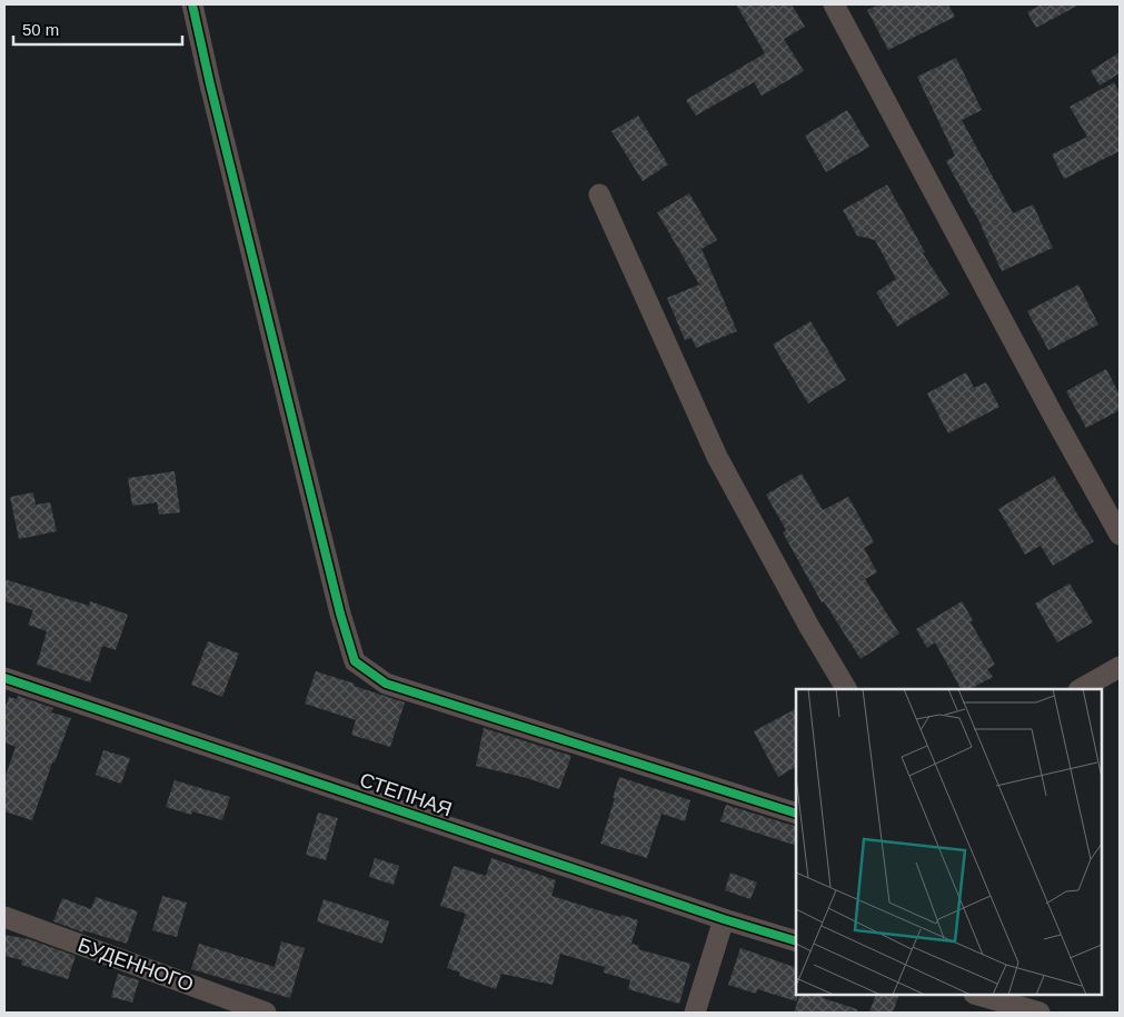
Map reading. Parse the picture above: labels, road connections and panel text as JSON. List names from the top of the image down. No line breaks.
{"streets":{"street":["СТЕПНАЯ","БУДЕННОГО"]},"scale_bar":"50 m"}
